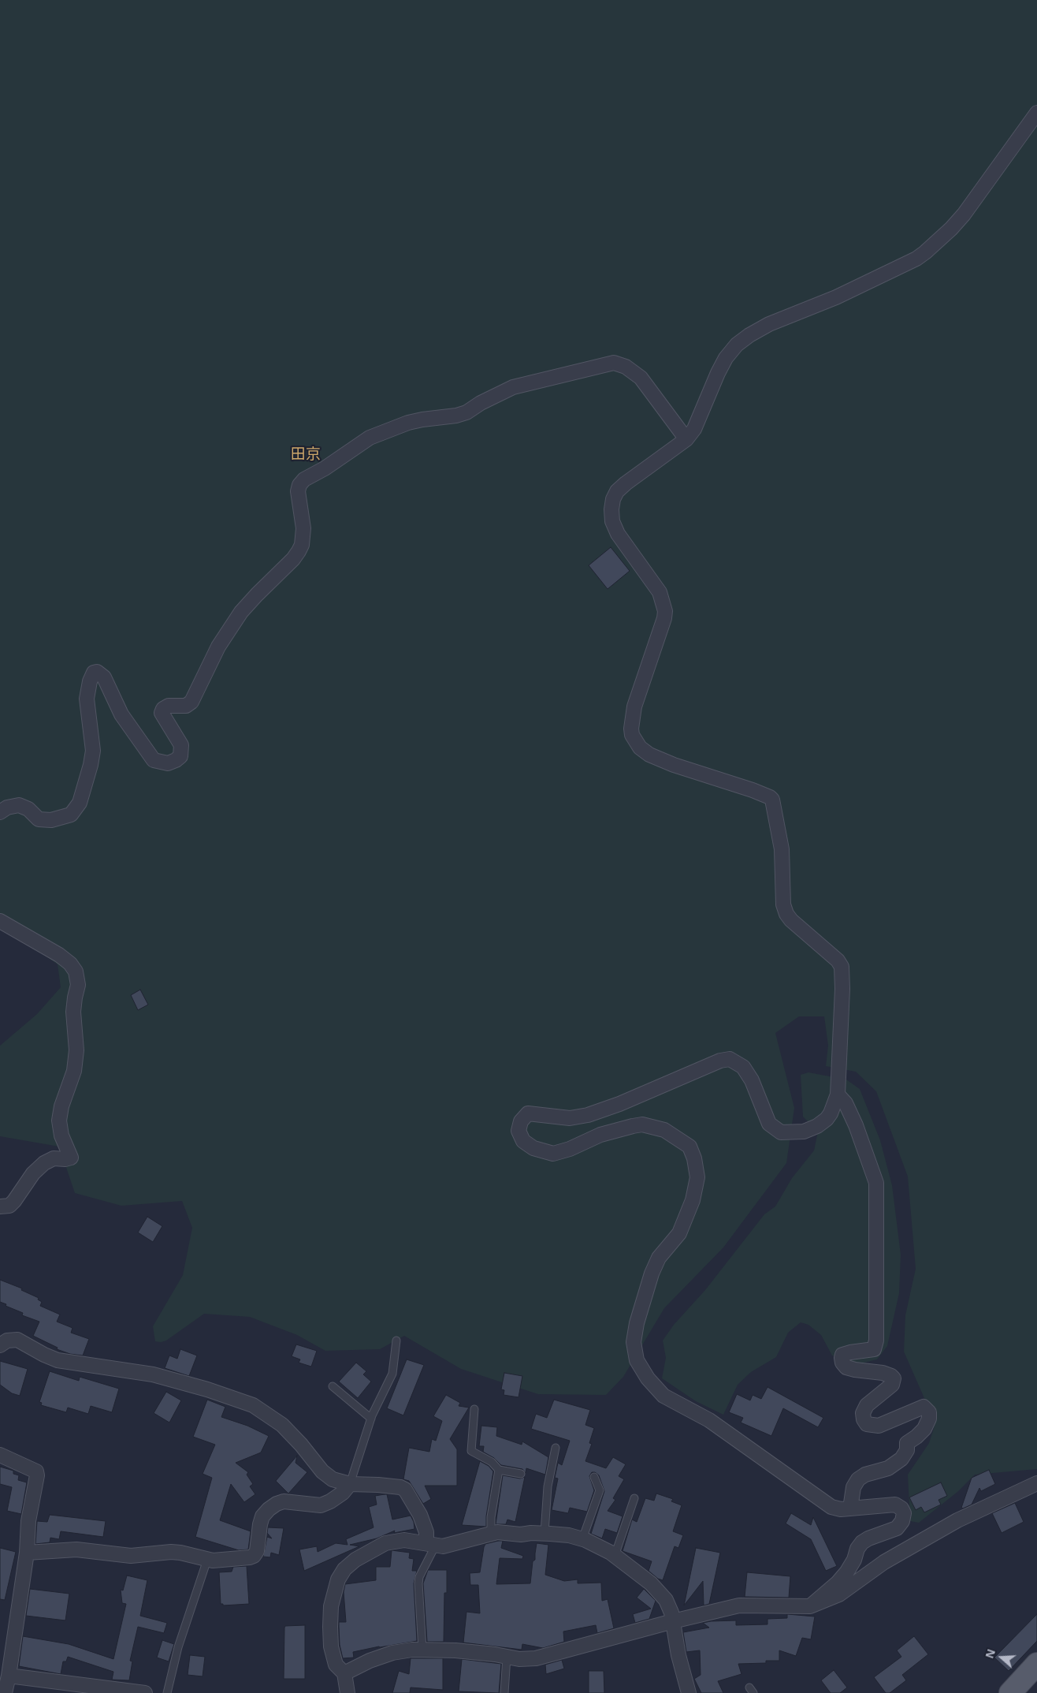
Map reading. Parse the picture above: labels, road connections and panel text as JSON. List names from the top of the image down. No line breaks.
{"districts":["田京"],"north":"left"}
